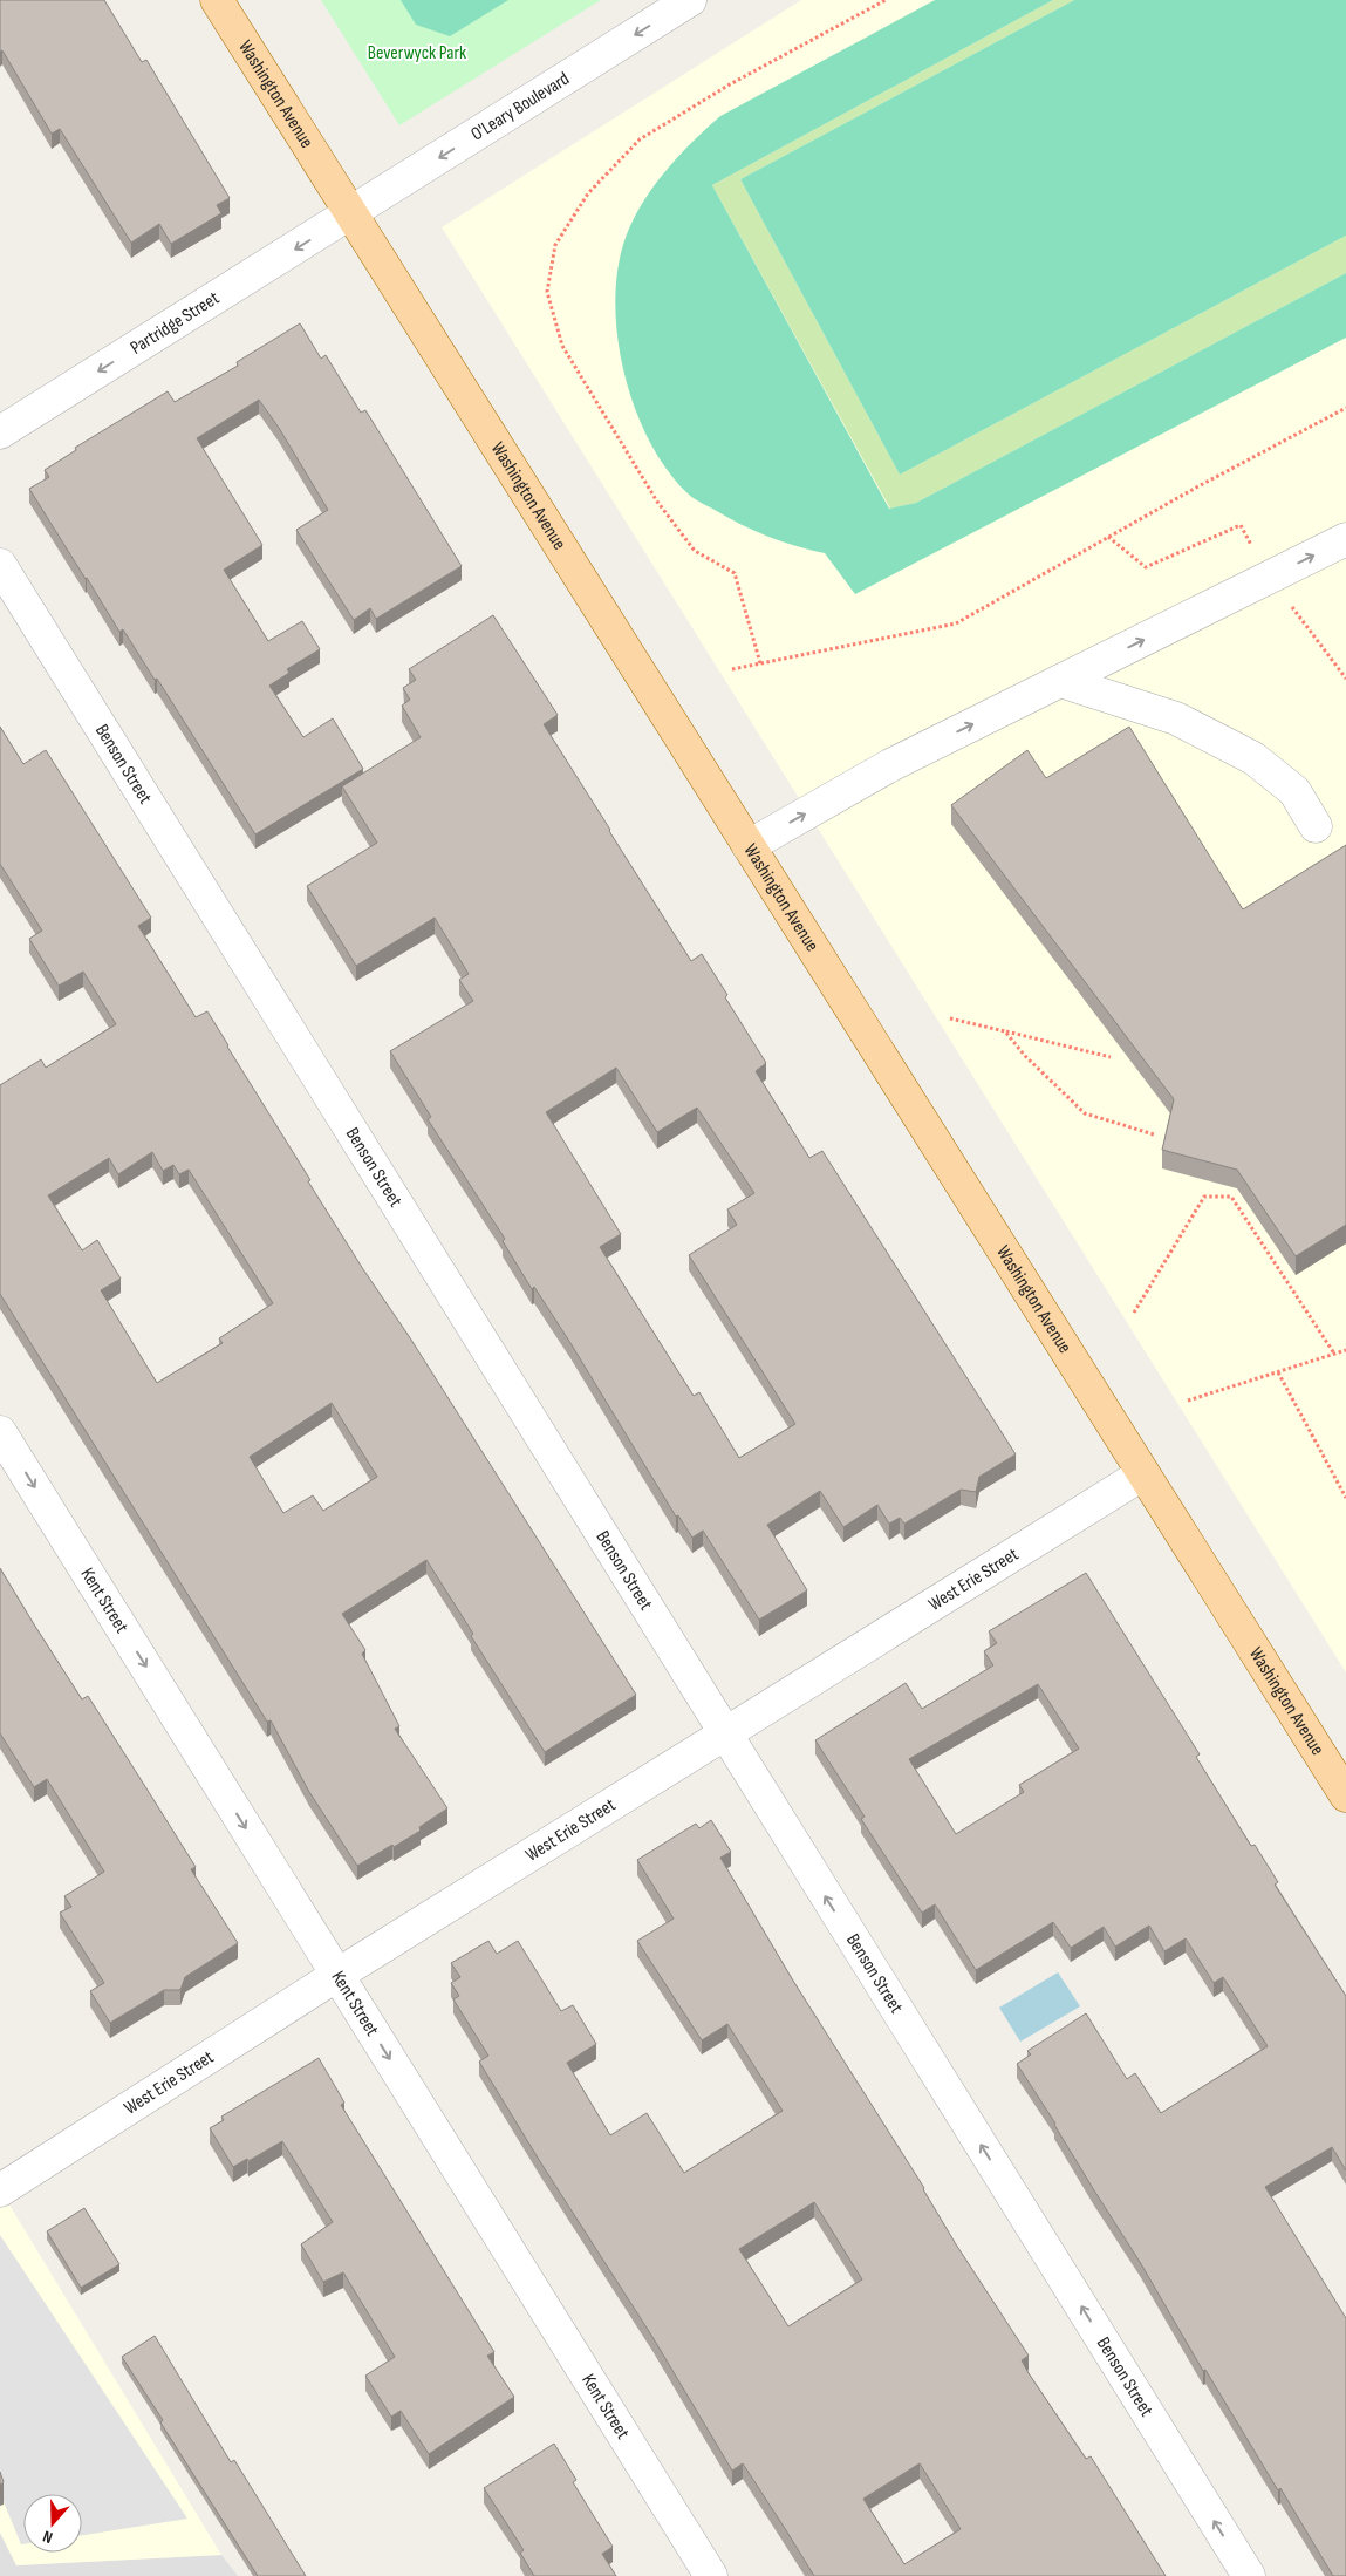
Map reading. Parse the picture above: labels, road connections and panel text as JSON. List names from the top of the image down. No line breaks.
{"streets":{"main road":["Washington Avenue"],"street":["O'Leary Boulevard","Partridge Street","Benson Street","West Erie Street","Kent Street"]},"crossings":[["Washington Avenue","O'Leary Boulevard"],["Washington Avenue","Partridge Street"],["Washington Avenue","West Erie Street"],["O'Leary Boulevard","Partridge Street"],["Benson Street","West Erie Street"],["West Erie Street","Kent Street"]],"one_way":["O'Leary Boulevard","Partridge Street","Benson Street","Kent Street"],"parks":["Beverwyck Park"],"north":"bottom"}
